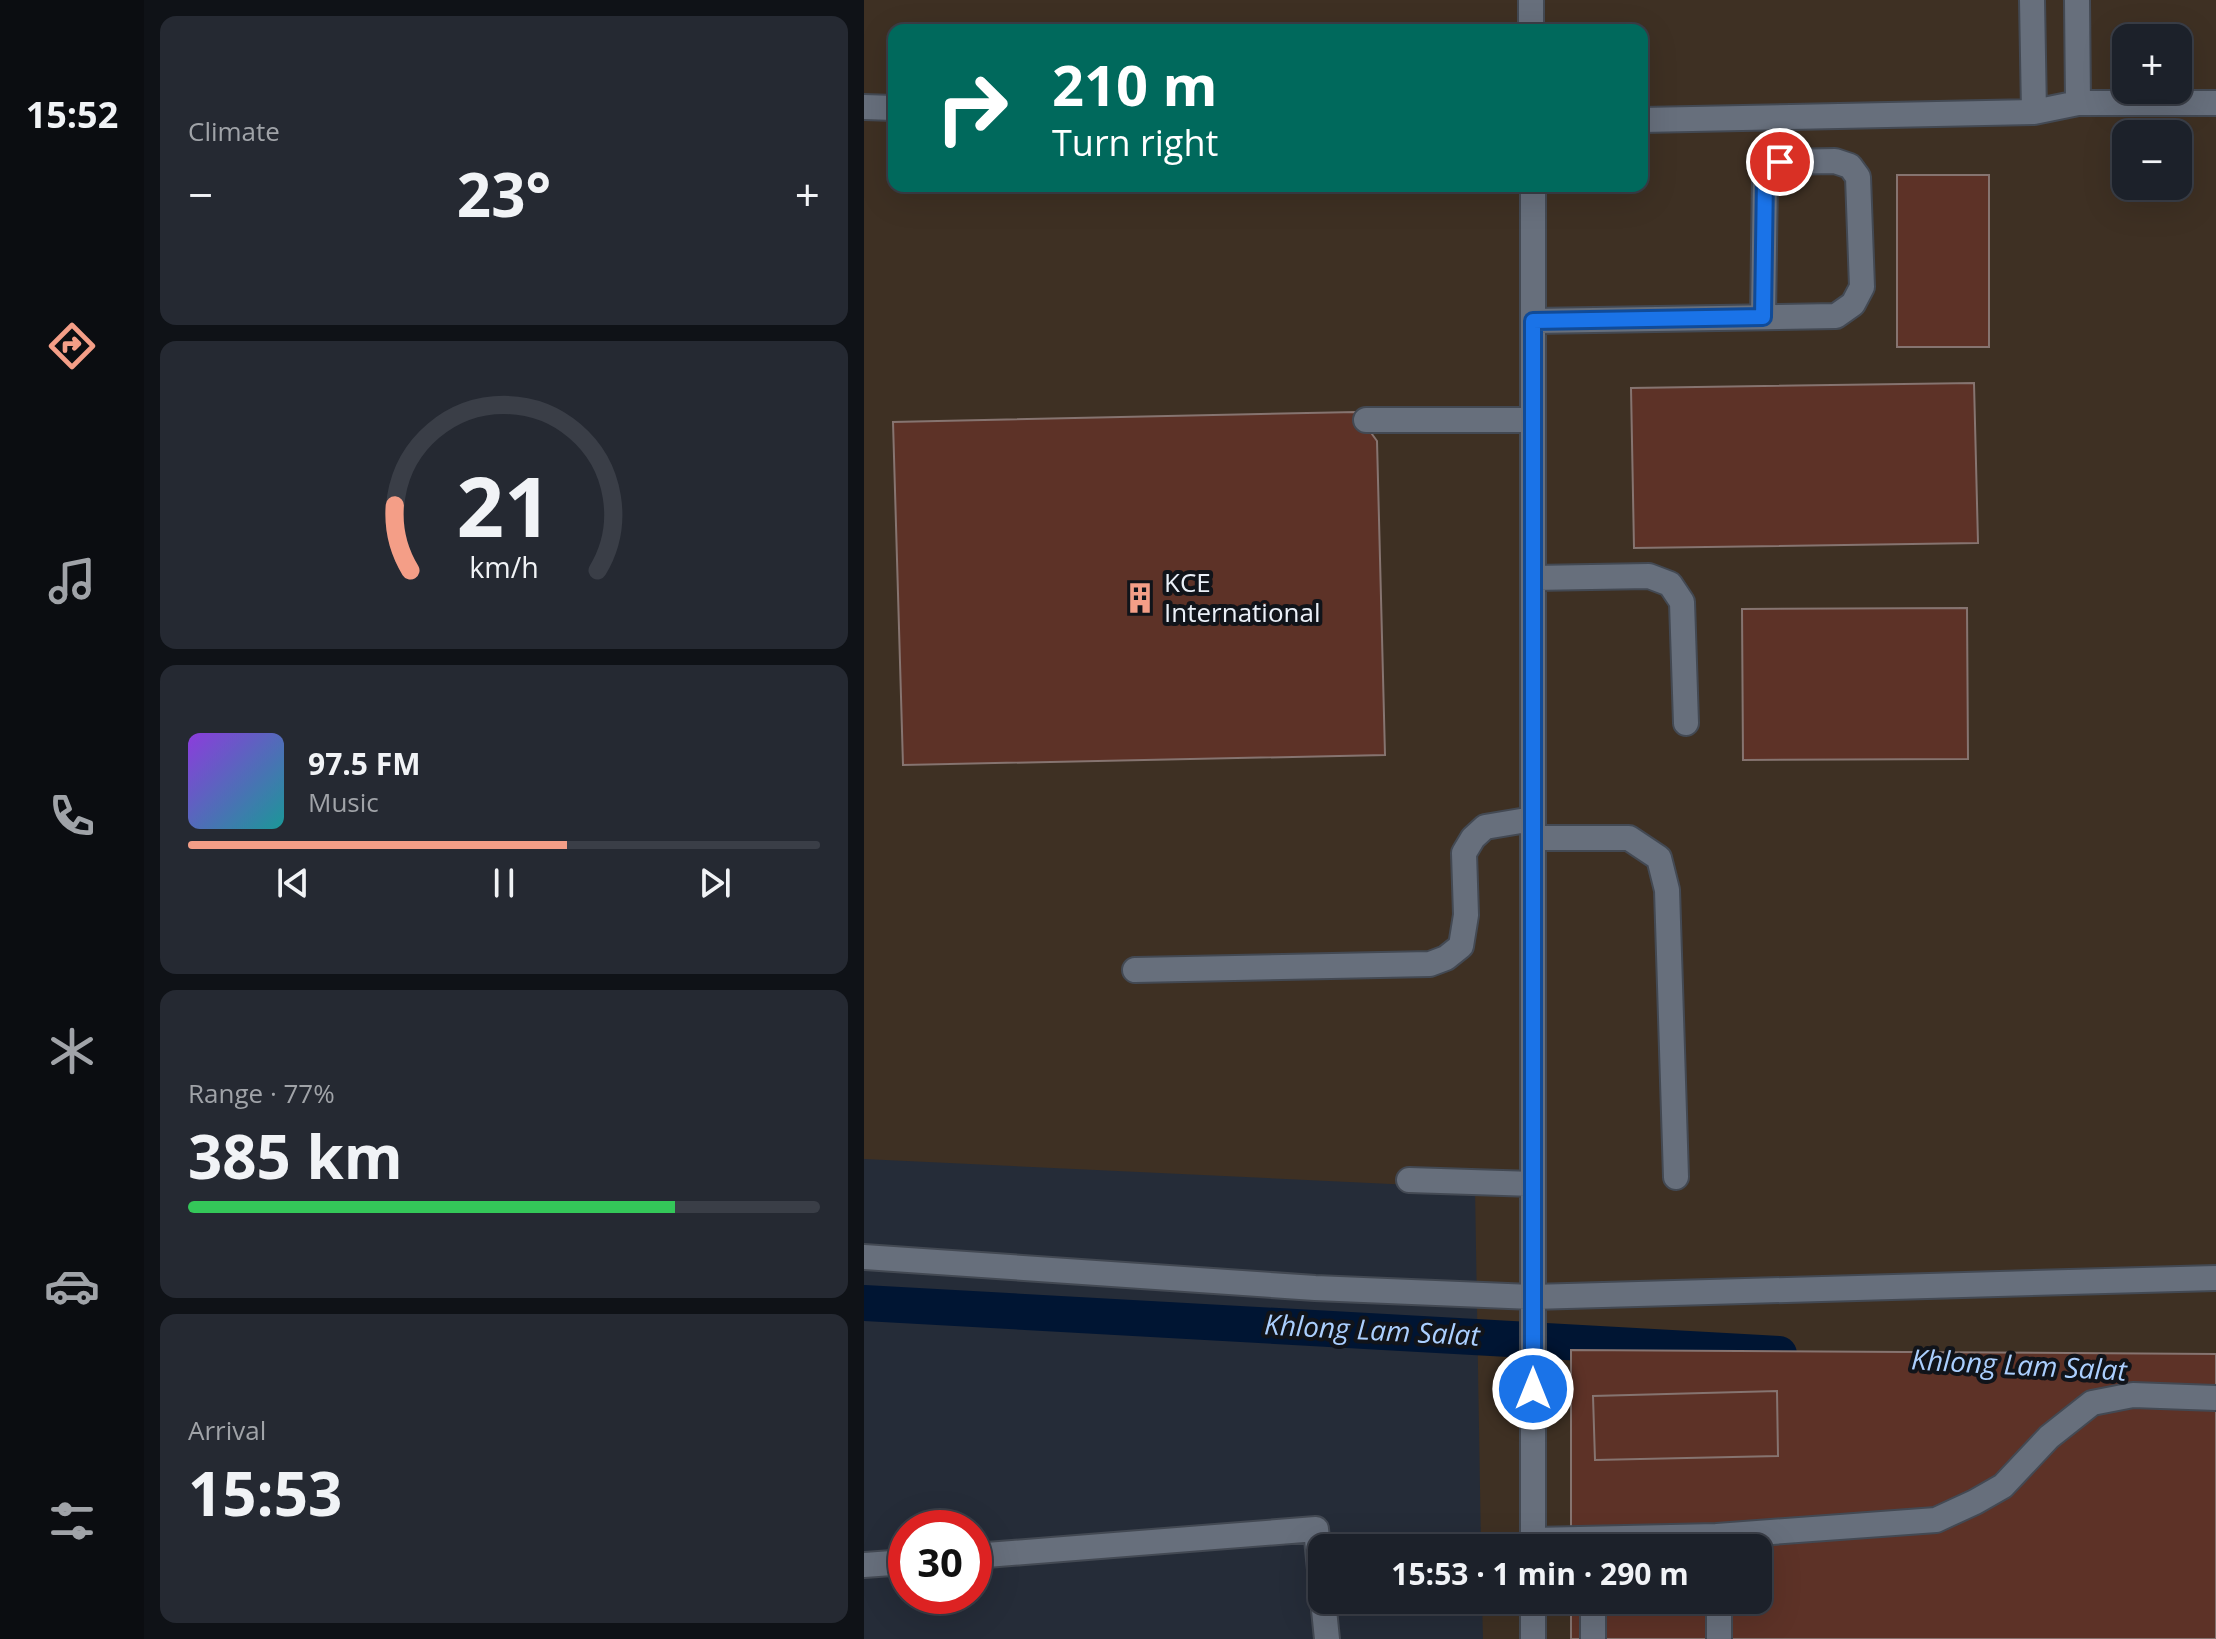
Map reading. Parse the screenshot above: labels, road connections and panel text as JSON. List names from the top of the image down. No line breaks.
{"water":["Khlong Lam Salat"],"places":{"building":["KCE International"]},"page":{"tabs":"15:52","tile":["Climate",["Range · 77%","385 km"],["Arrival","15:53"]],"map_buttons":["+","−"],"turn":["210 m","Turn right"],"heat":["−","23°","+"],"song":["97.5 FM","Music"],"limit":"30","trip":"15:53 · 1 min · 290 m","gauge":["21","km/h"]}}
